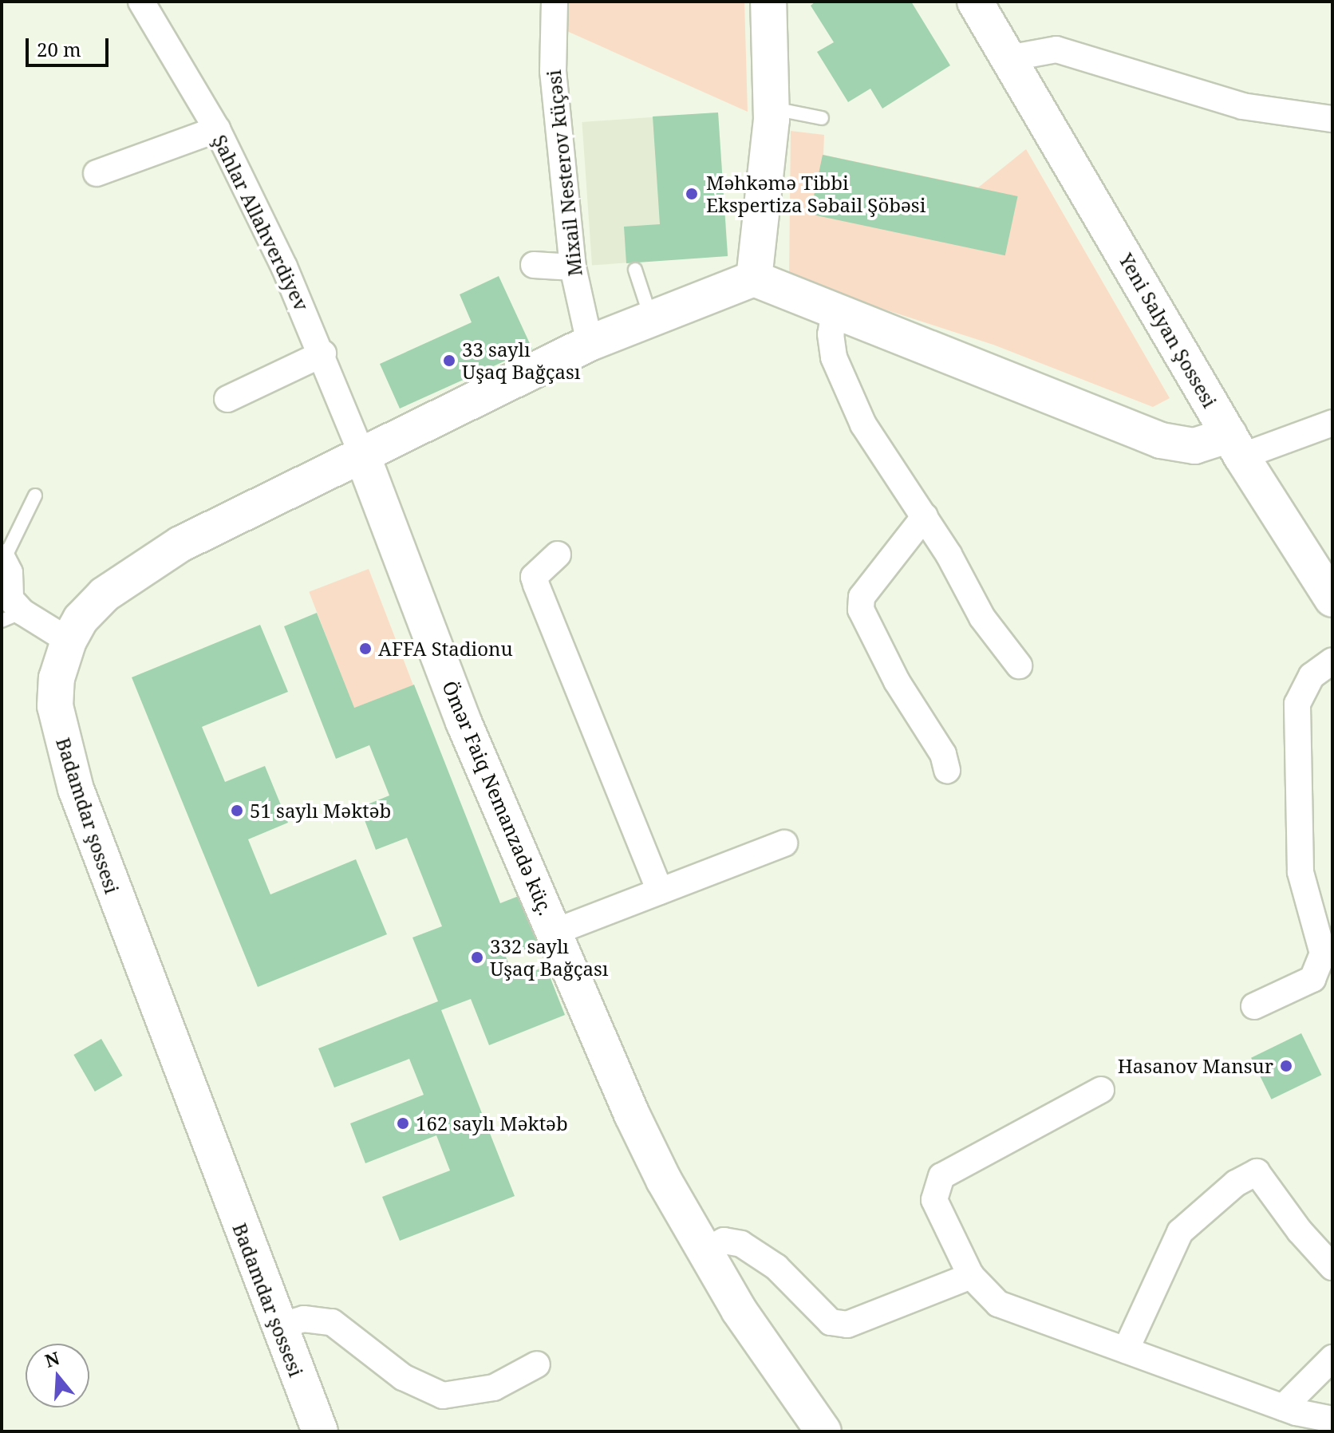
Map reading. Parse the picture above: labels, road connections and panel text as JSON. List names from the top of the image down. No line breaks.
{"streets":{"main road":["Yeni Salyan Şossesi","Ömər Faiq Nemanzadə küç.","Badamdar şossesi"],"street":["Mixail Nesterov küçəsi","Şahlar Allahverdiyev"]},"crossings":[["Mixail Nesterov küçəsi","Badamdar şossesi"],["Şahlar Allahverdiyev","Ömər Faiq Nemanzadə küç."],["Şahlar Allahverdiyev","Badamdar şossesi"],["Ömər Faiq Nemanzadə küç.","Badamdar şossesi"]],"places":["Məhkəmə Tibbi Ekspertiza Səbail Şöbəsi","33 saylı Uşaq Bağçası","AFFA Stadionu","51 saylı Məktəb","332 saylı Uşaq Bağçası","Hasanov Mansur","162 saylı Məktəb"],"scale_bar":"20 m","north":"top"}
